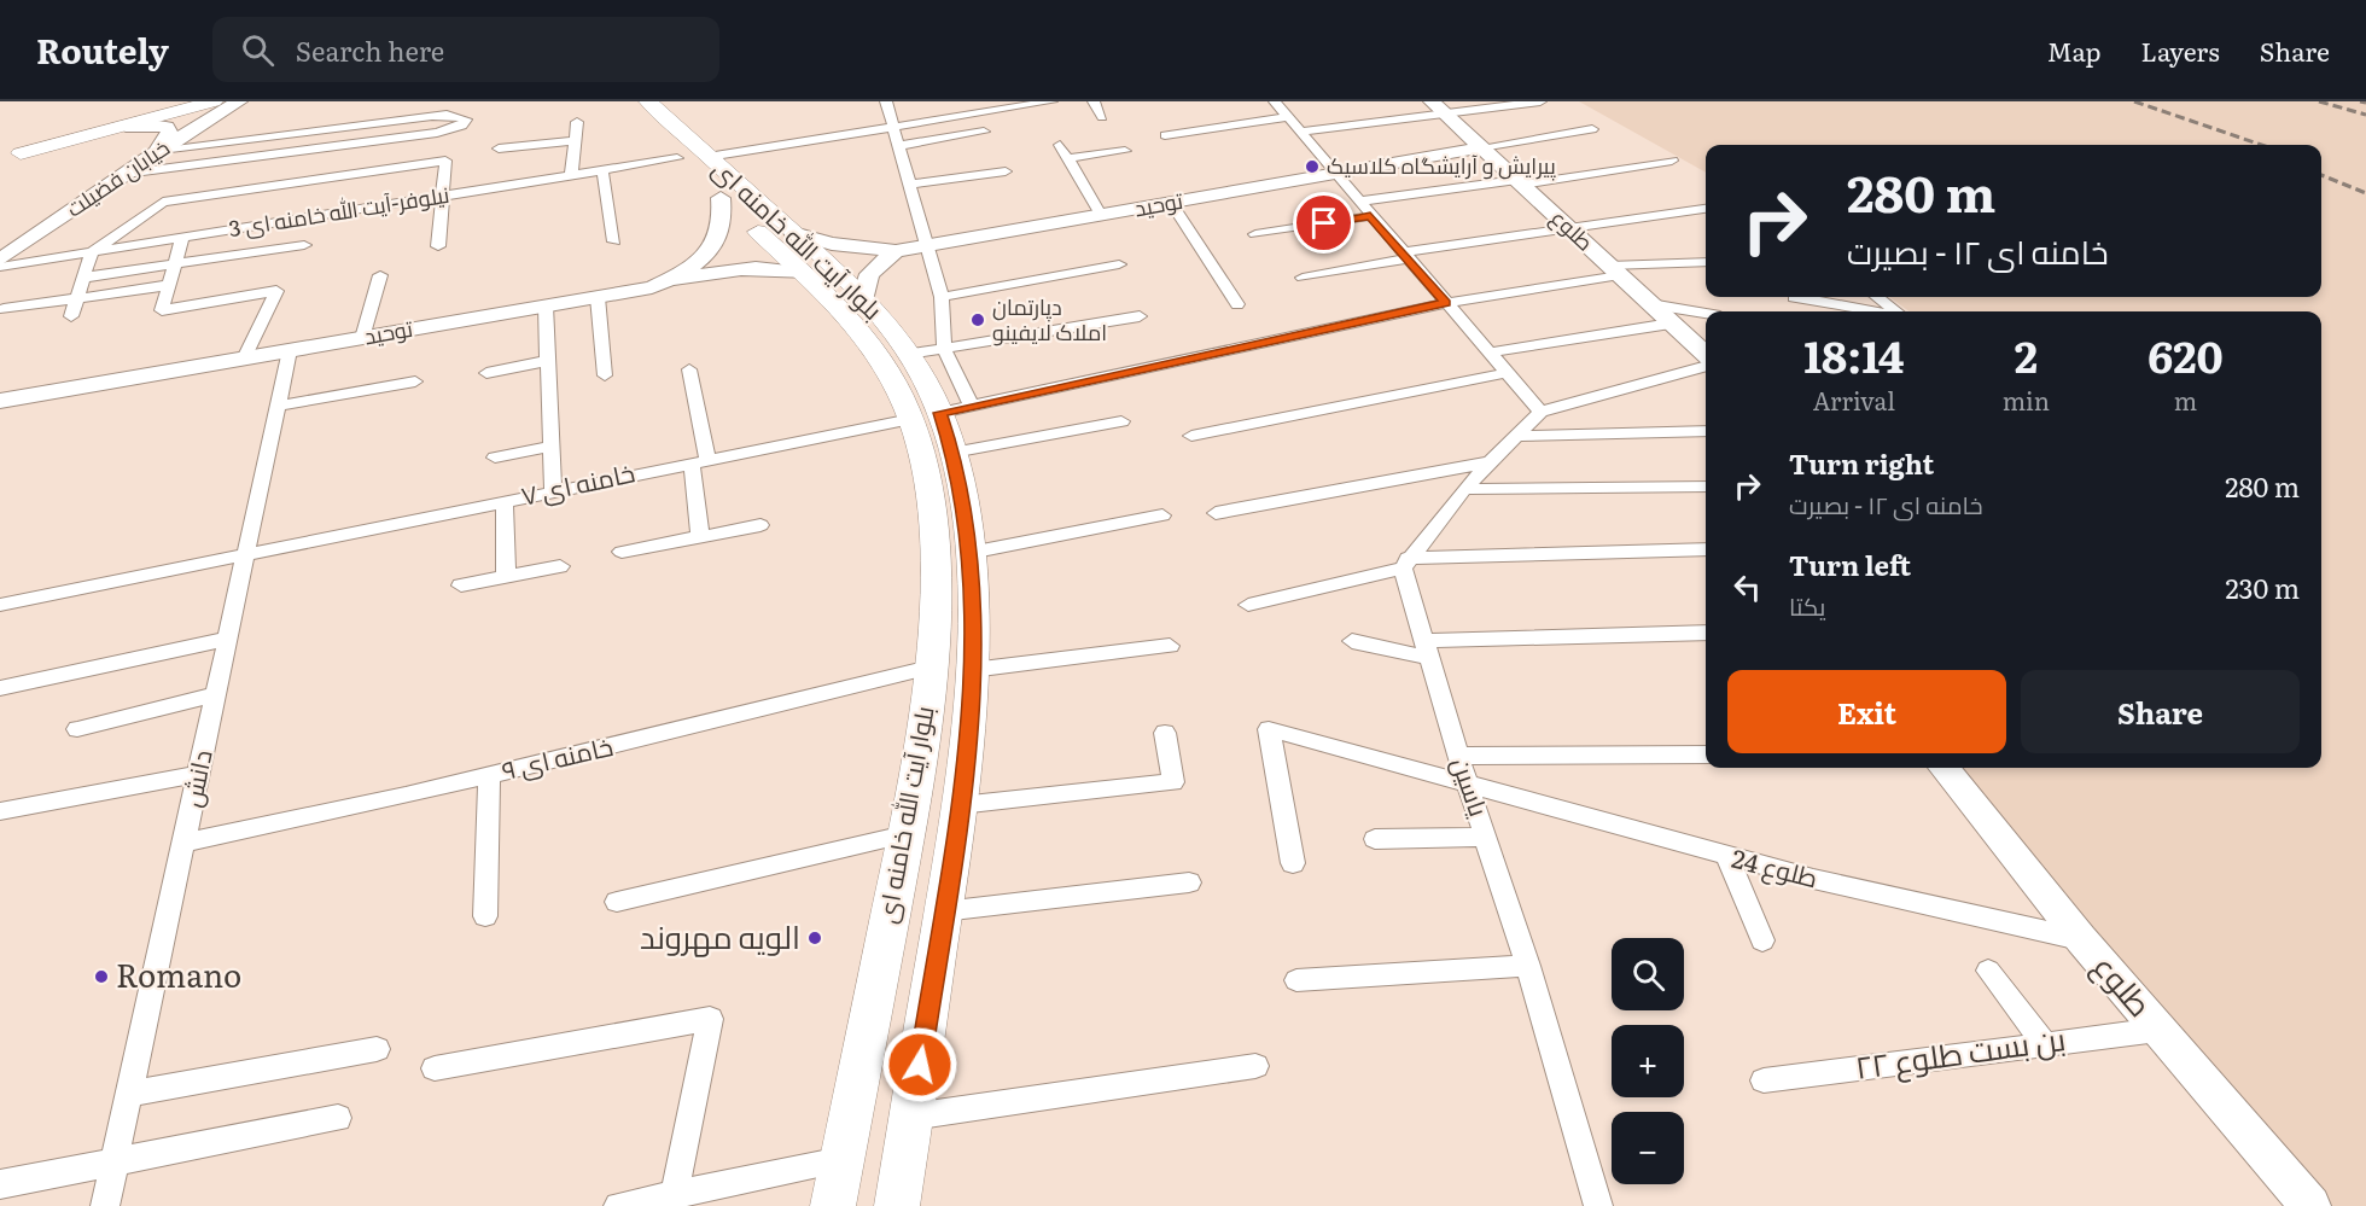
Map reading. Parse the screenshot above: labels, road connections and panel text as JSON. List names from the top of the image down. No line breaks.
{"streets":{"main road":["بلوار آیت الله خامنه ای"],"street":["خیابان فضیلت","توحید","نیلوفر-آیت الله خامنه ای 3","طلوع","خامنه ای ۷","خامنه ای ۹","دانش","یاسین","طلوع 24","بن بست طلوع ۲۲"]},"crossings":[["توحید","طلوع"],["توحید","بلوار آیت الله خامنه ای"],["توحید","دانش"],["نیلوفر-آیت الله خامنه ای 3","بلوار آیت الله خامنه ای"],["طلوع","خامنه ای ۷"],["طلوع","طلوع 24"],["طلوع","بن بست طلوع ۲۲"],["بلوار آیت الله خامنه ای","خامنه ای ۷"],["بلوار آیت الله خامنه ای","خامنه ای ۹"],["خامنه ای ۷","دانش"],["خامنه ای ۹","دانش"],["یاسین","طلوع 24"]],"places":["پیرایش و آرایشگاه کلاسیک","دپارتمان املاک لایفینو","الویه مهروند","Romano"],"page":{"header":"Routely","search":"Search here","nav":["Map","Layers","Share"],"turn":["280 m","خامنه ای ۱۲ - بصیرت"],"eta":["18:14","Arrival","2","min","620","m"],"list":[{"name":"Turn right","note":"خامنه ای ۱۲ - بصیرت","value":"280 m"},{"name":"Turn left","note":"یکتا","value":"230 m"}],"buttons":["Exit","Share"],"map_buttons":["+","−"]}}
